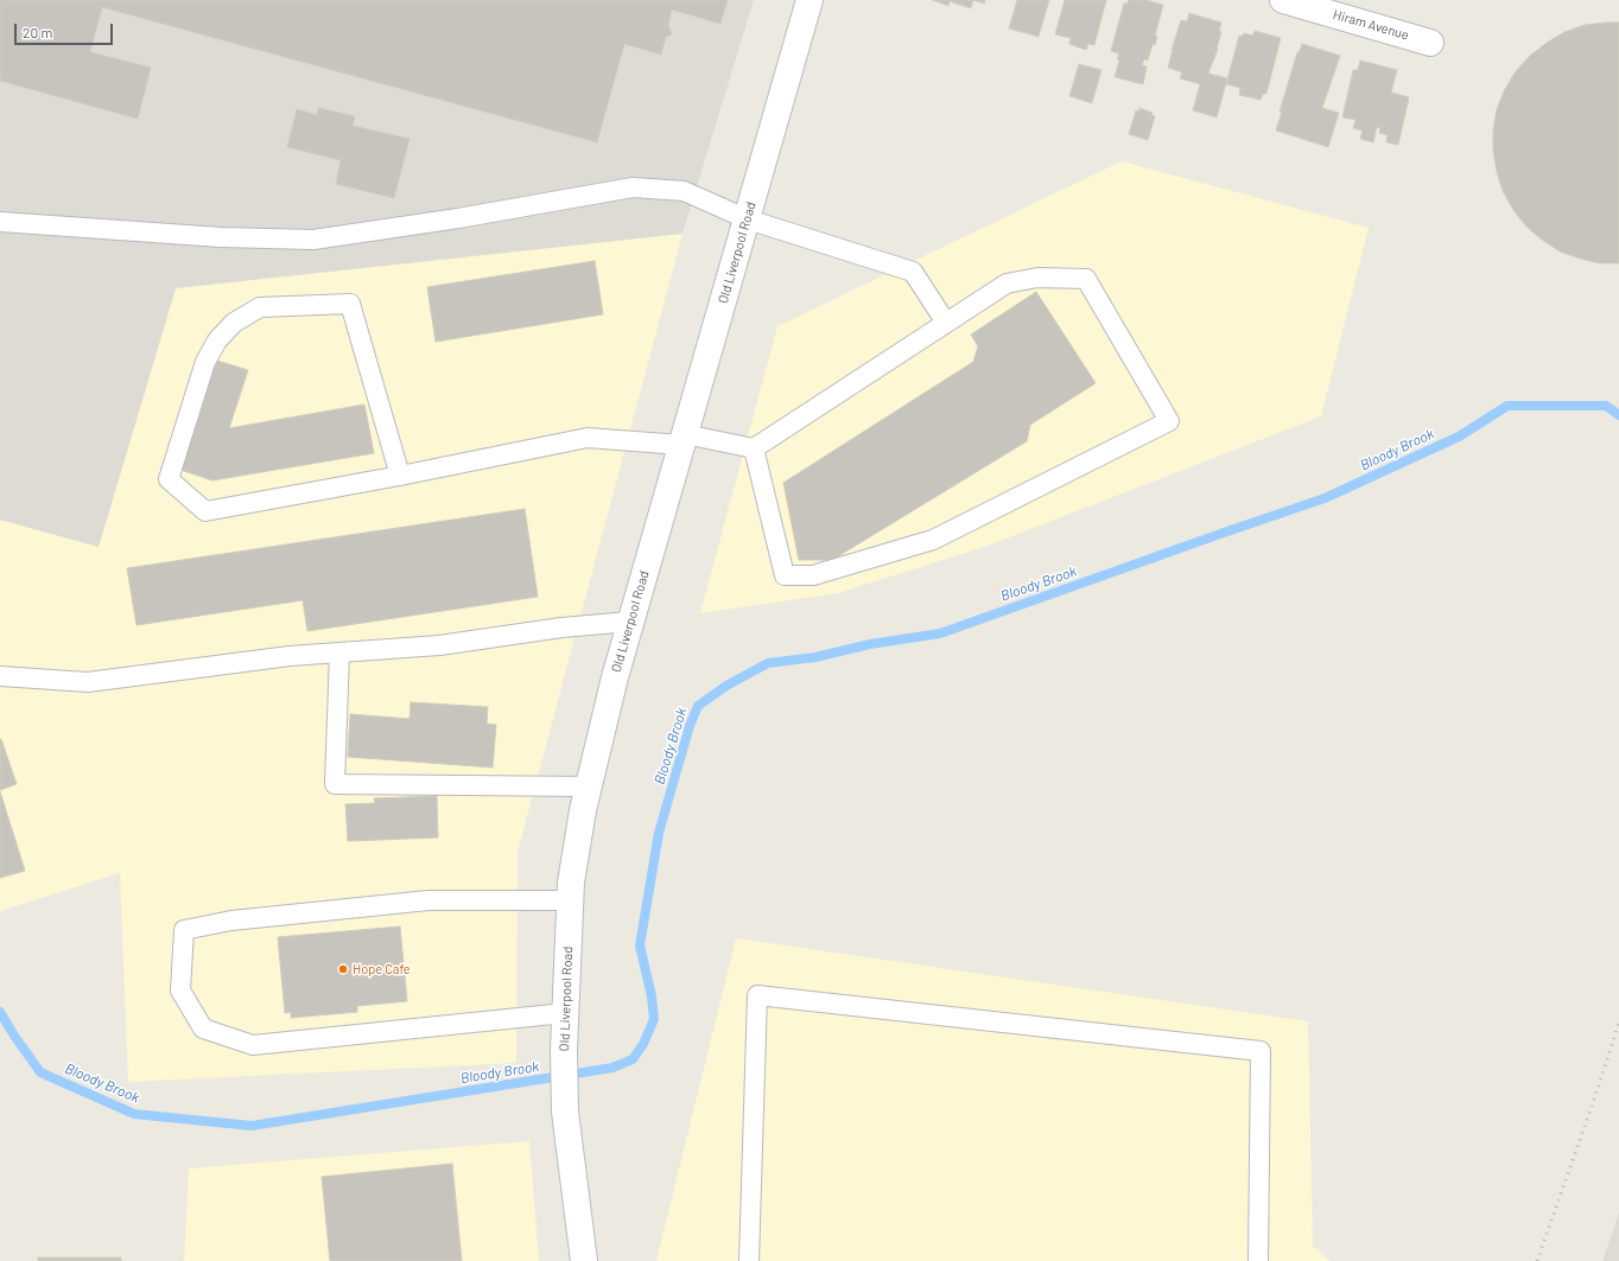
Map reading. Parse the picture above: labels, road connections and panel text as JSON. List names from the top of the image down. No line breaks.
{"streets":{"main road":["Hiram Avenue","Old Liverpool Road"]},"water":["Bloody Brook"],"places":["Hope Cafe"],"scale_bar":"20 m"}
